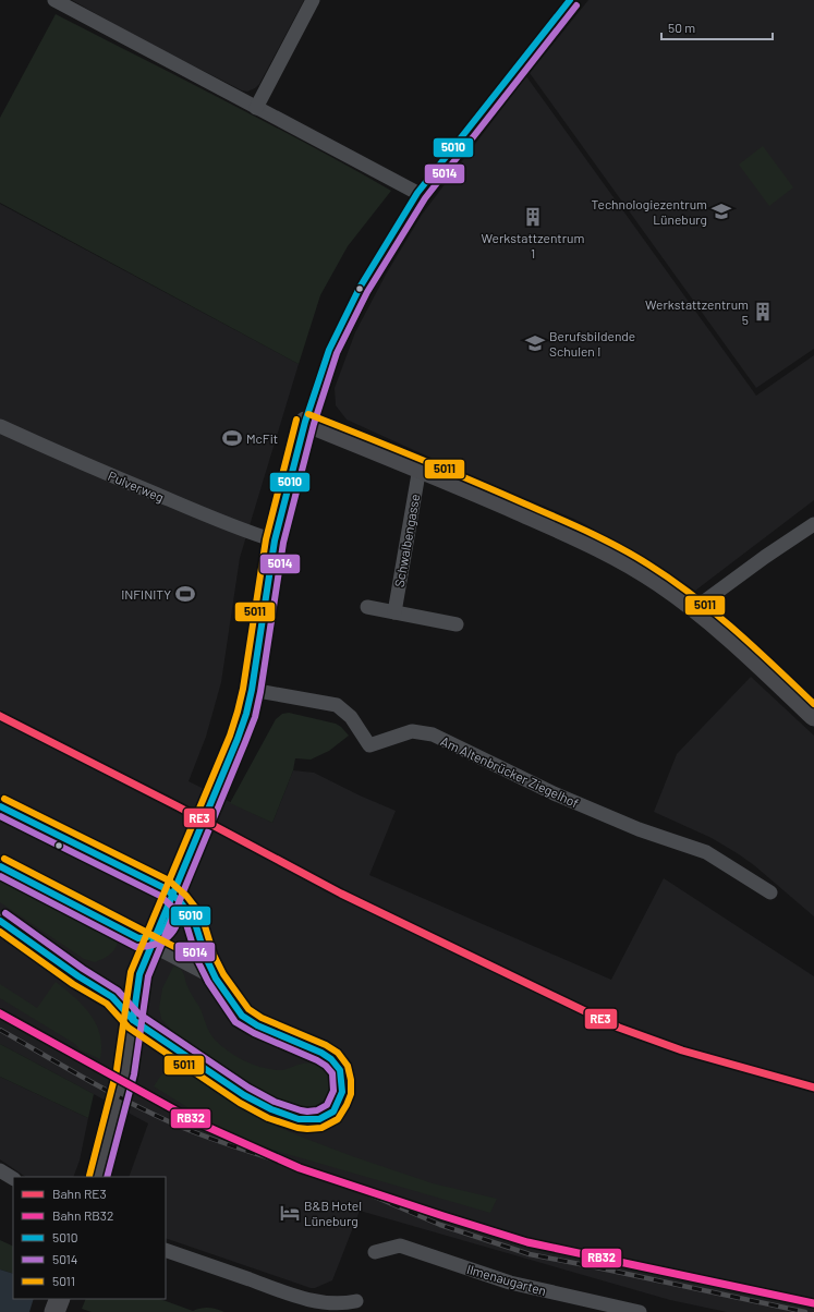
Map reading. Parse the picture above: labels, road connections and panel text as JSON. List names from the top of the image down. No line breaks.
{"streets":{"street":["Pulverweg","Schwalbengasse","Am Altenbrücker Ziegelhof","Ilmenaugarten"]},"places":{"school or university":["Technologiezentrum Lüneburg","Berufsbildende Schulen I"],"building":["Werkstattzentrum 1","Werkstattzentrum 5"],"sports":["McFit","INFINITY"],"hotel":["B&B Hotel Lüneburg"]},"lines":["transit line 5010","transit line 5014","transit line 5011","rail line RE3","rail line RB32"],"legend":["Bahn RE3","Bahn RB32","5010","5014","5011"],"scale_bar":"50 m"}
